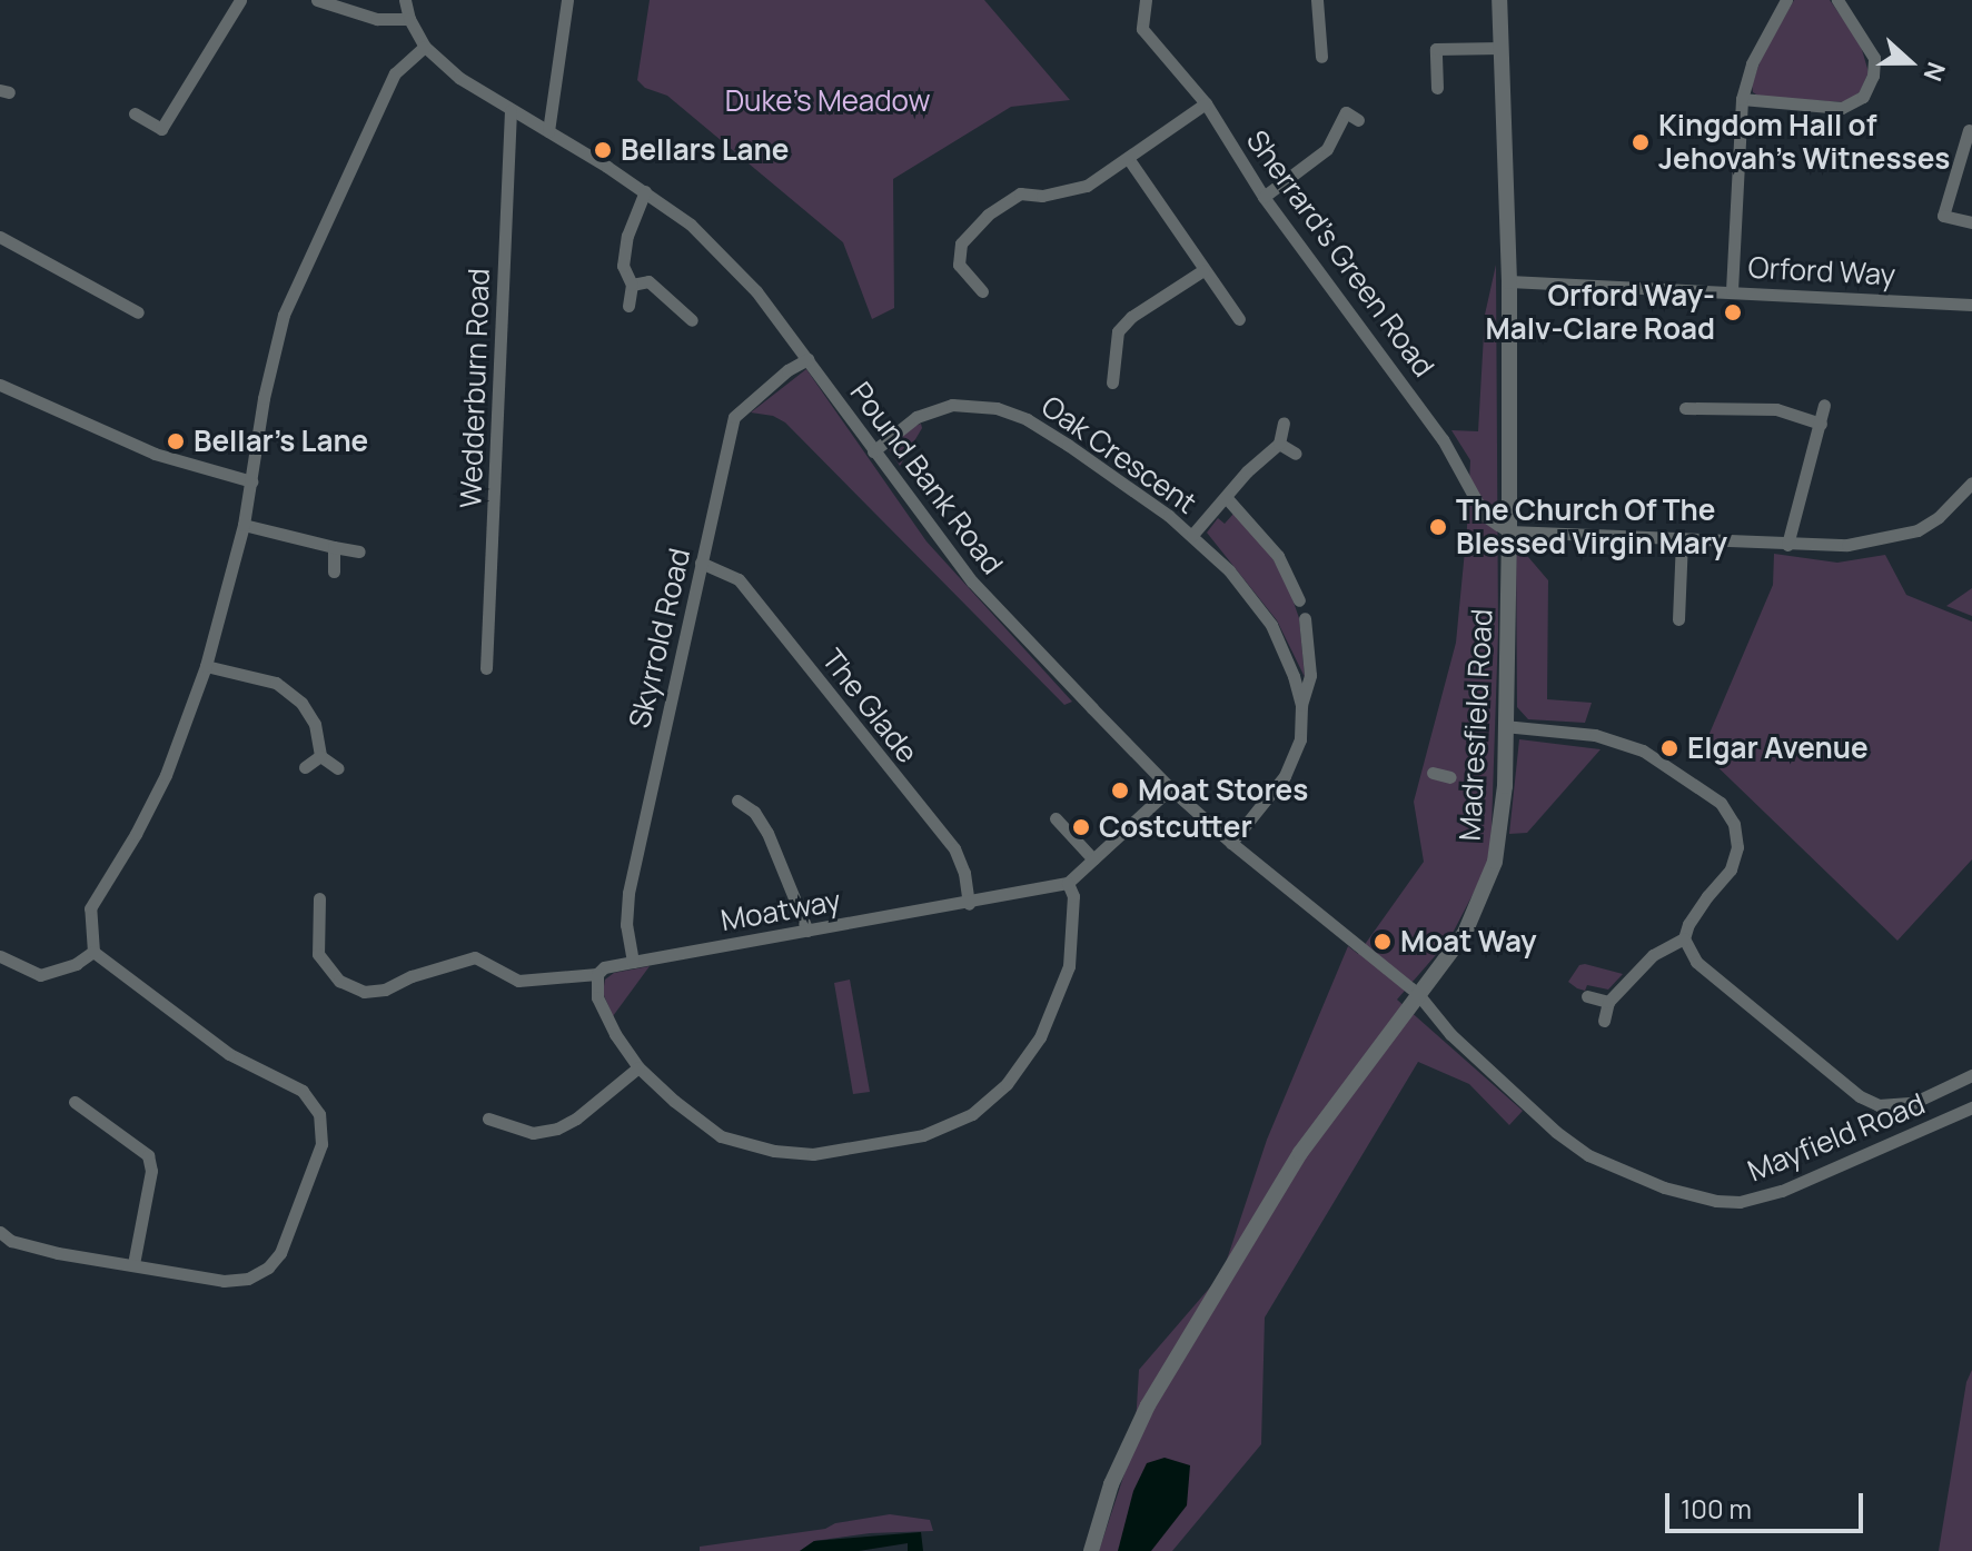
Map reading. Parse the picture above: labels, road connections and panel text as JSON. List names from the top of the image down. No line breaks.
{"streets":{"street":["Sherrard's Green Road","Orford Way","Wedderburn Road","Oak Crescent","Pound Bank Road","Skyrrold Road","The Glade","Madresfield Road","Moatway","Mayfield Road"]},"crossings":[["Sherrard's Green Road","Madresfield Road"],["Orford Way","Madresfield Road"],["Wedderburn Road","Pound Bank Road"],["Oak Crescent","Pound Bank Road"],["Pound Bank Road","Skyrrold Road"],["Pound Bank Road","Madresfield Road"],["Pound Bank Road","Mayfield Road"],["Skyrrold Road","The Glade"],["Skyrrold Road","Moatway"],["The Glade","Moatway"],["Madresfield Road","Mayfield Road"]],"parks":["Duke's Meadow"],"places":["Kingdom Hall of Jehovah's Witnesses","Bellars Lane","Orford Way- Malv-Clare Road","Bellar's Lane","The Church Of The Blessed Virgin Mary","Elgar Avenue","Moat Stores","Costcutter","Moat Way"],"scale_bar":"100 m","north":"right"}
